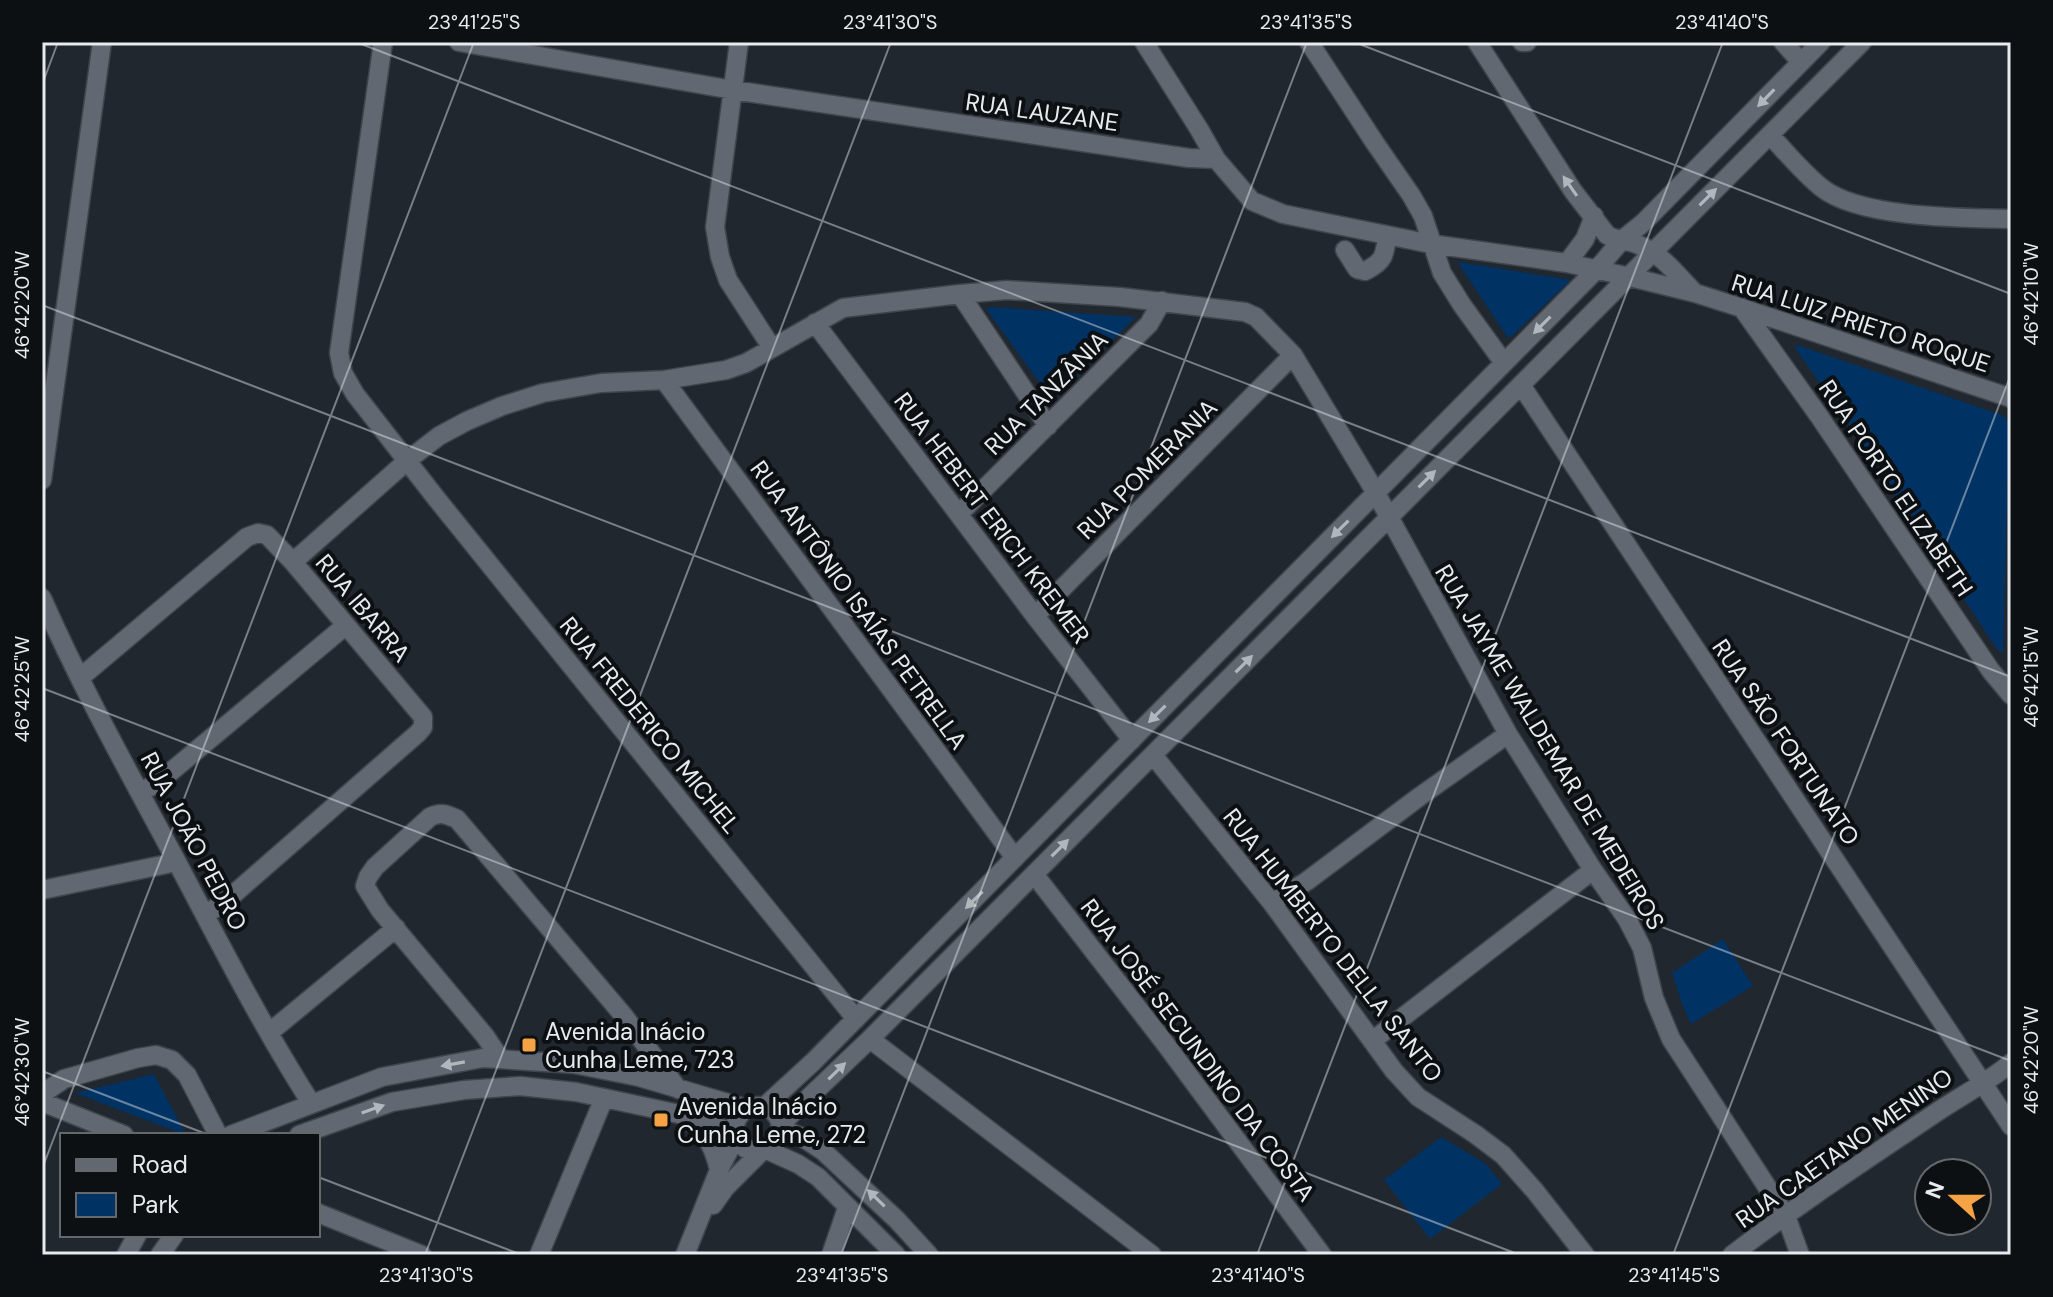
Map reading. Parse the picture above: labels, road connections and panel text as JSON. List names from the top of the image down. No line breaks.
{"streets":{"street":["RUA LAUZANE","RUA LUIZ PRIETO ROQUE","RUA TANZÂNIA","RUA POMERANIA","RUA PORTO ELIZABETH","RUA HEBERT ERICH KREMER","RUA ANTÔNIO ISAÍAS PETRELLA","RUA IBARRA","RUA FREDERICO MICHEL","RUA SÃO FORTUNATO","RUA JAYME WALDEMAR DE MEDEIROS","RUA JOÃO PEDRO","RUA HUMBERTO DELLA SANTO","RUA JOSÉ SECUNDINO DA COSTA","RUA CAETANO MENINO"]},"crossings":[["RUA LUIZ PRIETO ROQUE","RUA PORTO ELIZABETH"],["RUA TANZÂNIA","RUA HEBERT ERICH KREMER"],["RUA TANZÂNIA","RUA JAYME WALDEMAR DE MEDEIROS"],["RUA POMERANIA","RUA HEBERT ERICH KREMER"],["RUA POMERANIA","RUA JAYME WALDEMAR DE MEDEIROS"],["RUA HEBERT ERICH KREMER","RUA JAYME WALDEMAR DE MEDEIROS"],["RUA ANTÔNIO ISAÍAS PETRELLA","RUA JAYME WALDEMAR DE MEDEIROS"],["RUA IBARRA","RUA JAYME WALDEMAR DE MEDEIROS"],["RUA IBARRA","RUA JOÃO PEDRO"],["RUA FREDERICO MICHEL","RUA JAYME WALDEMAR DE MEDEIROS"],["RUA SÃO FORTUNATO","RUA CAETANO MENINO"],["RUA JAYME WALDEMAR DE MEDEIROS","RUA CAETANO MENINO"]],"places":{"transit":["Avenida Inácio Cunha Leme, 723","Avenida Inácio Cunha Leme, 272"]},"legend":["Road","Park"],"north":"left","coordinates":["23°41'25\"S","23°41'30\"S","23°41'35\"S","23°41'40\"S","46°42'10\"W","46°42'20\"W","46°42'15\"W","46°42'25\"W","46°42'30\"W","23°41'45\"S"]}
